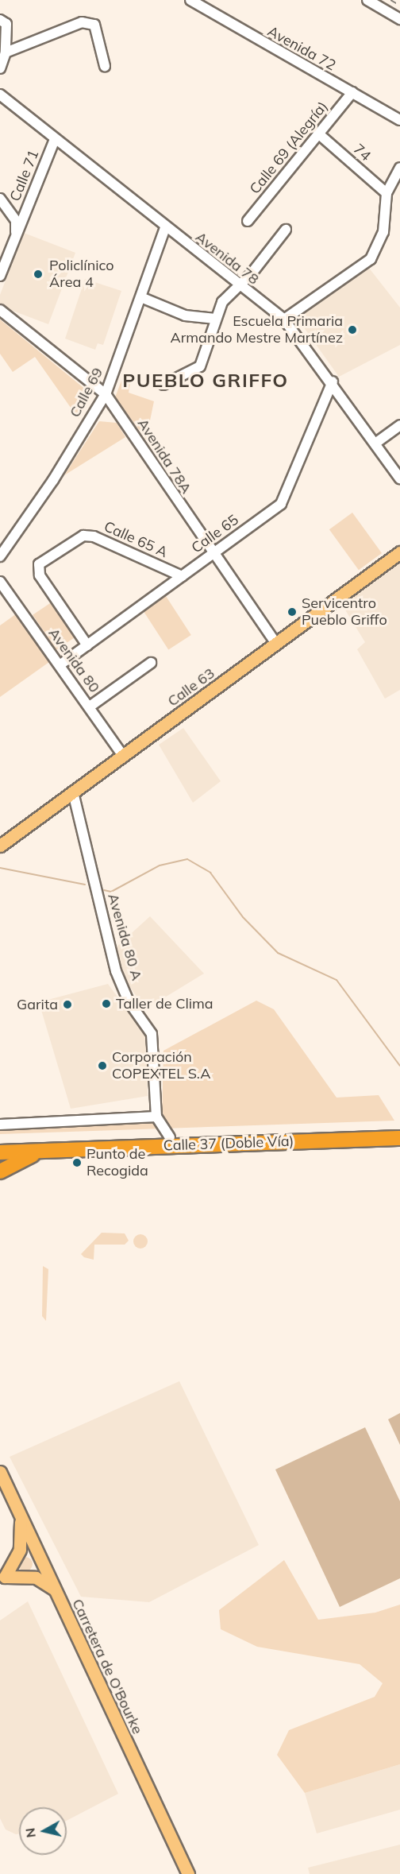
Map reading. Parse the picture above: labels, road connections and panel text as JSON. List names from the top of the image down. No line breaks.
{"streets":{"highway":["Calle 37 (Doble Vía)"],"main road":["Calle 63","Carretera de O'Bourke"],"street":["Avenida 72","Calle 69 (Alegría)","74","Calle 71","Avenida 78","Calle 69","Avenida 78A","Calle 65","Calle 65 A","Avenida 80","Avenida 80 A"]},"crossings":[["Avenida 72","Calle 69 (Alegría)"],["Calle 69 (Alegría)","74"],["Calle 71","Avenida 78"],["Avenida 78","Calle 69"],["Avenida 78","Calle 65"],["Calle 69","Avenida 78A"],["Avenida 78A","Calle 65"],["Avenida 78A","Calle 63"],["Calle 65","Calle 65 A"],["Calle 65","Avenida 80"],["Avenida 80","Calle 63"],["Calle 63","Avenida 80 A"],["Avenida 80 A","Calle 37 (Doble Vía)"]],"districts":["PUEBLO GRIFFO"],"places":["Policlínico Área 4","Escuela Primaria Armando Mestre Martínez","Servicentro Pueblo Griffo","Taller de Clima","Garita","Corporación COPEXTEL S.A","Punto de Recogida"],"north":"left"}
